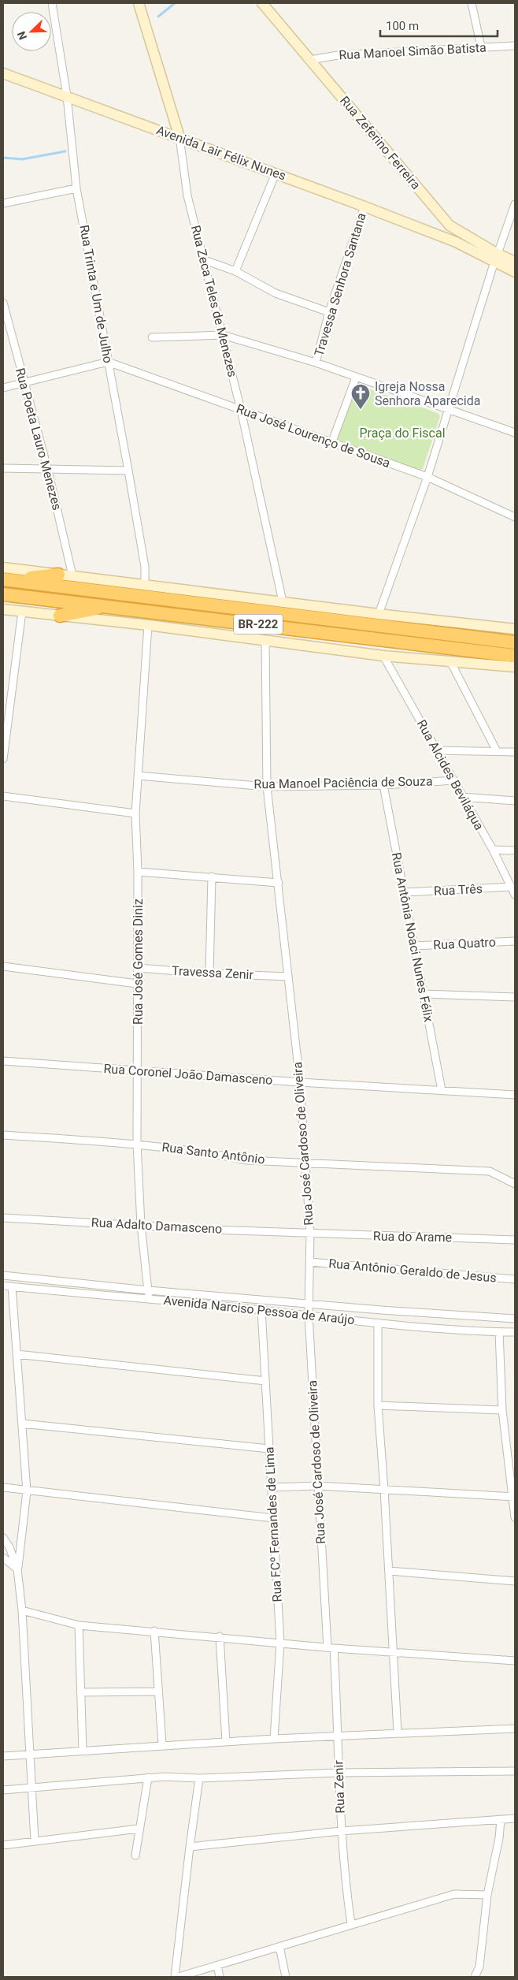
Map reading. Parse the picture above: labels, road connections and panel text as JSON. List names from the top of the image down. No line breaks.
{"streets":{"highway":["BR-222"],"main road":["Rua Zeferino Ferreira","Avenida Lair Félix Nunes","Rua Zeca Teles de Menezes"],"street":["Rua Manoel Simão Batista","Travessa Senhora Santana","Rua Trinta e Um de Julho","Rua José Lourenço de Sousa","Rua Poeta Lauro Menezes","Rua Alcides Beviláqua","Rua Manoel Paciência de Souza","Rua Três","Rua Antônia Noaci Nunes Félix","Rua Quatro","Rua José Gomes Diniz","Travessa Zenir","Rua Coronel João Damasceno","Rua José Cardoso de Oliveira","Rua Santo Antônio","Rua Adalto Damasceno","Rua do Arame","Rua Antônio Geraldo de Jesus","Avenida Narciso Pessoa de Araújo","Rua FCº Fernandes de Lima","Rua Zenir"]},"crossings":[["Rua Manoel Simão Batista","Rua Zeferino Ferreira"],["Rua Zeferino Ferreira","Avenida Lair Félix Nunes"],["Avenida Lair Félix Nunes","Travessa Senhora Santana"],["Avenida Lair Félix Nunes","Rua Trinta e Um de Julho"],["Avenida Lair Félix Nunes","Rua Zeca Teles de Menezes"],["Rua Trinta e Um de Julho","Rua José Lourenço de Sousa"],["Rua Trinta e Um de Julho","BR-222"],["Rua Zeca Teles de Menezes","Rua José Lourenço de Sousa"],["Rua Zeca Teles de Menezes","BR-222"],["Rua Poeta Lauro Menezes","BR-222"],["Rua Alcides Beviláqua","Rua Manoel Paciência de Souza"],["Rua Alcides Beviláqua","Rua Três"],["Rua Manoel Paciência de Souza","Rua Antônia Noaci Nunes Félix"],["Rua Manoel Paciência de Souza","Rua José Gomes Diniz"],["Rua Manoel Paciência de Souza","Rua José Cardoso de Oliveira"],["Rua Três","Rua Antônia Noaci Nunes Félix"],["Rua Antônia Noaci Nunes Félix","Rua Quatro"],["Rua Antônia Noaci Nunes Félix","Rua Coronel João Damasceno"],["Rua José Gomes Diniz","Travessa Zenir"],["Rua José Gomes Diniz","Rua Coronel João Damasceno"],["Rua José Gomes Diniz","Rua Santo Antônio"],["Rua José Gomes Diniz","Rua Adalto Damasceno"],["Rua José Gomes Diniz","Avenida Narciso Pessoa de Araújo"],["Travessa Zenir","Rua José Cardoso de Oliveira"],["Rua Coronel João Damasceno","Rua José Cardoso de Oliveira"],["Rua José Cardoso de Oliveira","Rua Santo Antônio"],["Rua José Cardoso de Oliveira","Rua Adalto Damasceno"],["Rua José Cardoso de Oliveira","Rua do Arame"],["Rua José Cardoso de Oliveira","Rua Antônio Geraldo de Jesus"],["Rua José Cardoso de Oliveira","Avenida Narciso Pessoa de Araújo"],["Rua José Cardoso de Oliveira","Rua Zenir"],["Rua Adalto Damasceno","Rua do Arame"],["Avenida Narciso Pessoa de Araújo","Rua FCº Fernandes de Lima"]],"parks":["Praça do Fiscal"],"places":{"church":["Igreja Nossa Senhora Aparecida"]},"scale_bar":"100 m","north":"bottom left"}
